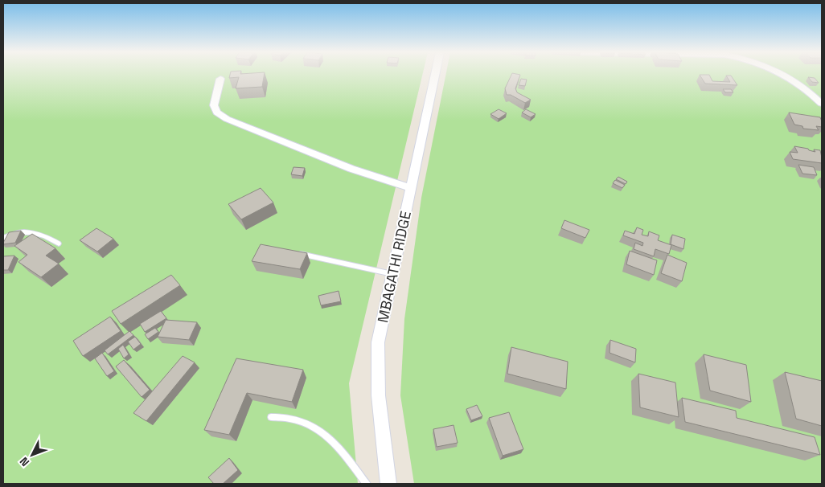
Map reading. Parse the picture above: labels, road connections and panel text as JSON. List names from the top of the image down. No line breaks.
{"streets":{"street":["MBAGATHI RIDGE"]},"north":"bottom left"}
